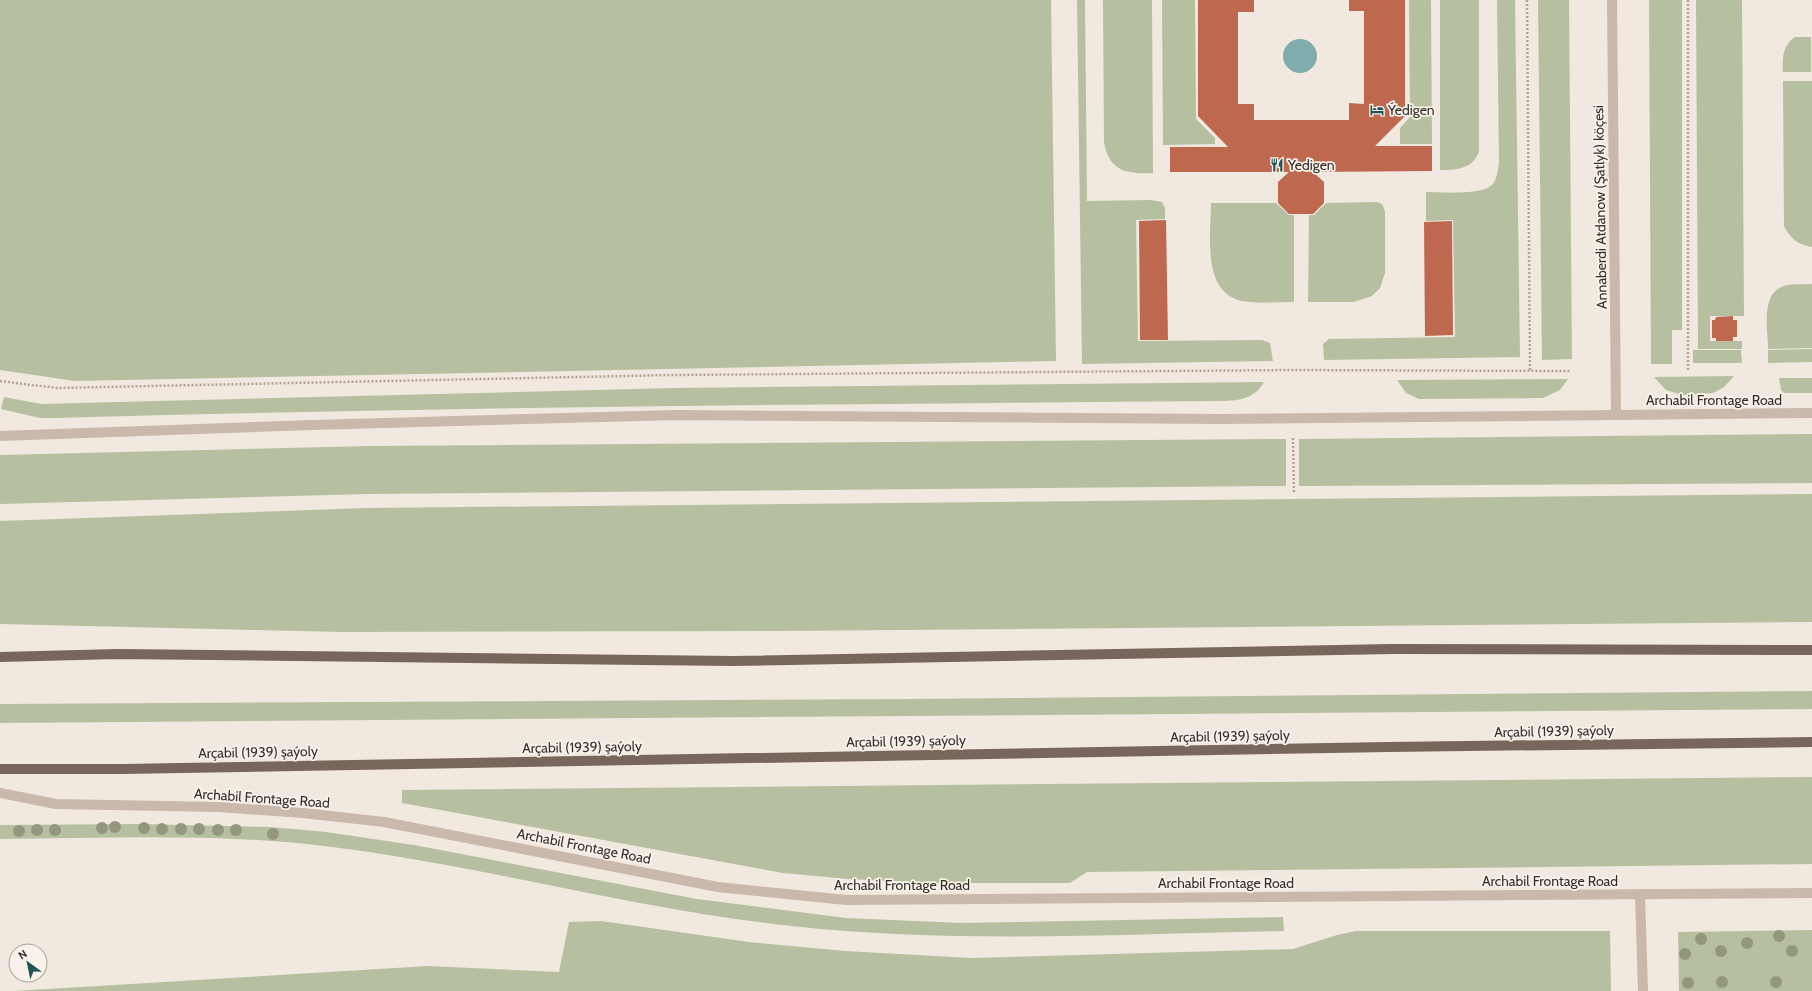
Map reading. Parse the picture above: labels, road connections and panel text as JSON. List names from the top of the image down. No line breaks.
{"streets":{"main road":["Arçabil (1939) şaýoly"],"street":["Annaberdi Atdanow (Şatlyk) köçesi","Archabil Frontage Road"]},"crossings":[["Annaberdi Atdanow (Şatlyk) köçesi","Archabil Frontage Road"]],"places":{"hotel":["Ýedigen"],"restaurant":["Yedigen"]},"north":"top left"}
